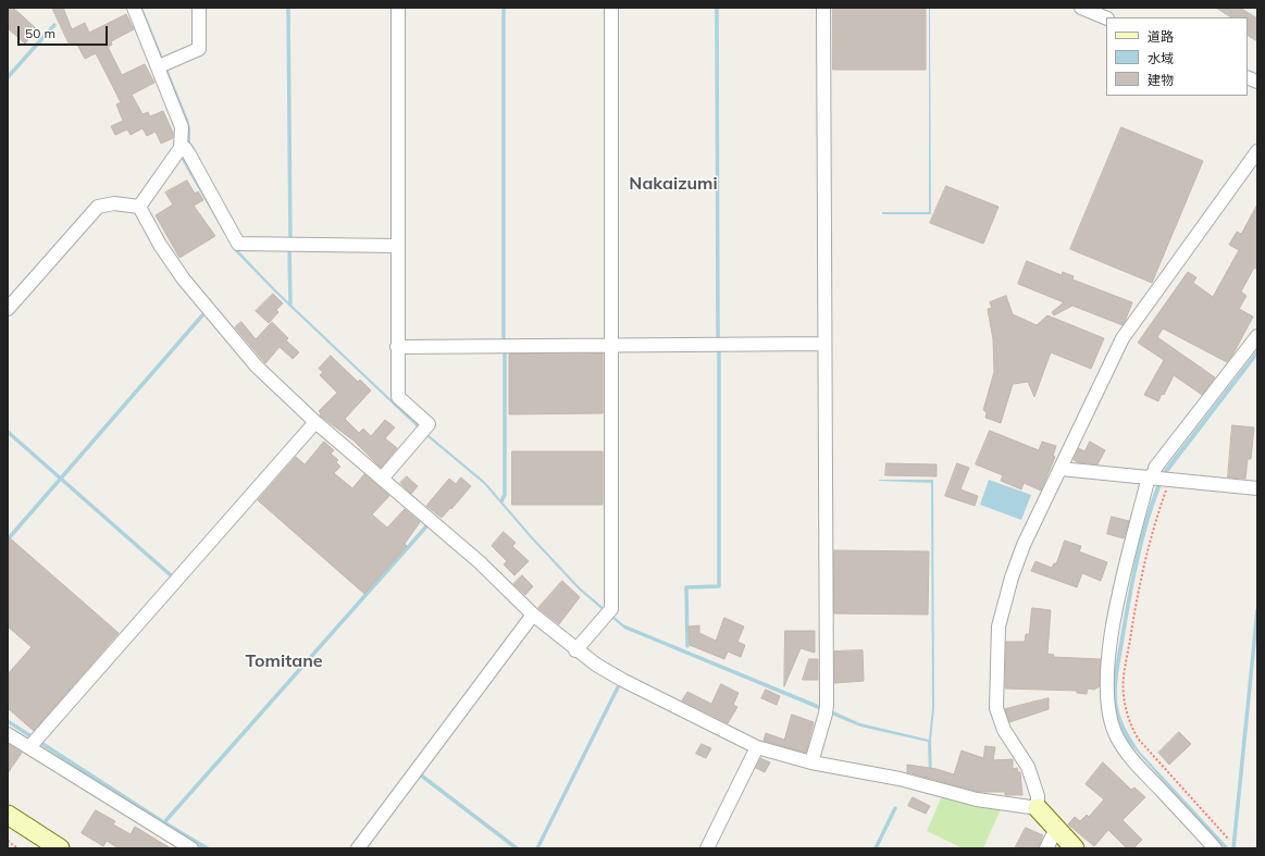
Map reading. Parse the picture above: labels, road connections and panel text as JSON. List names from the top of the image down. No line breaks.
{"districts":["Nakaizumi","Tomitane"],"legend":["道路","水域","建物"],"scale_bar":"50 m"}
